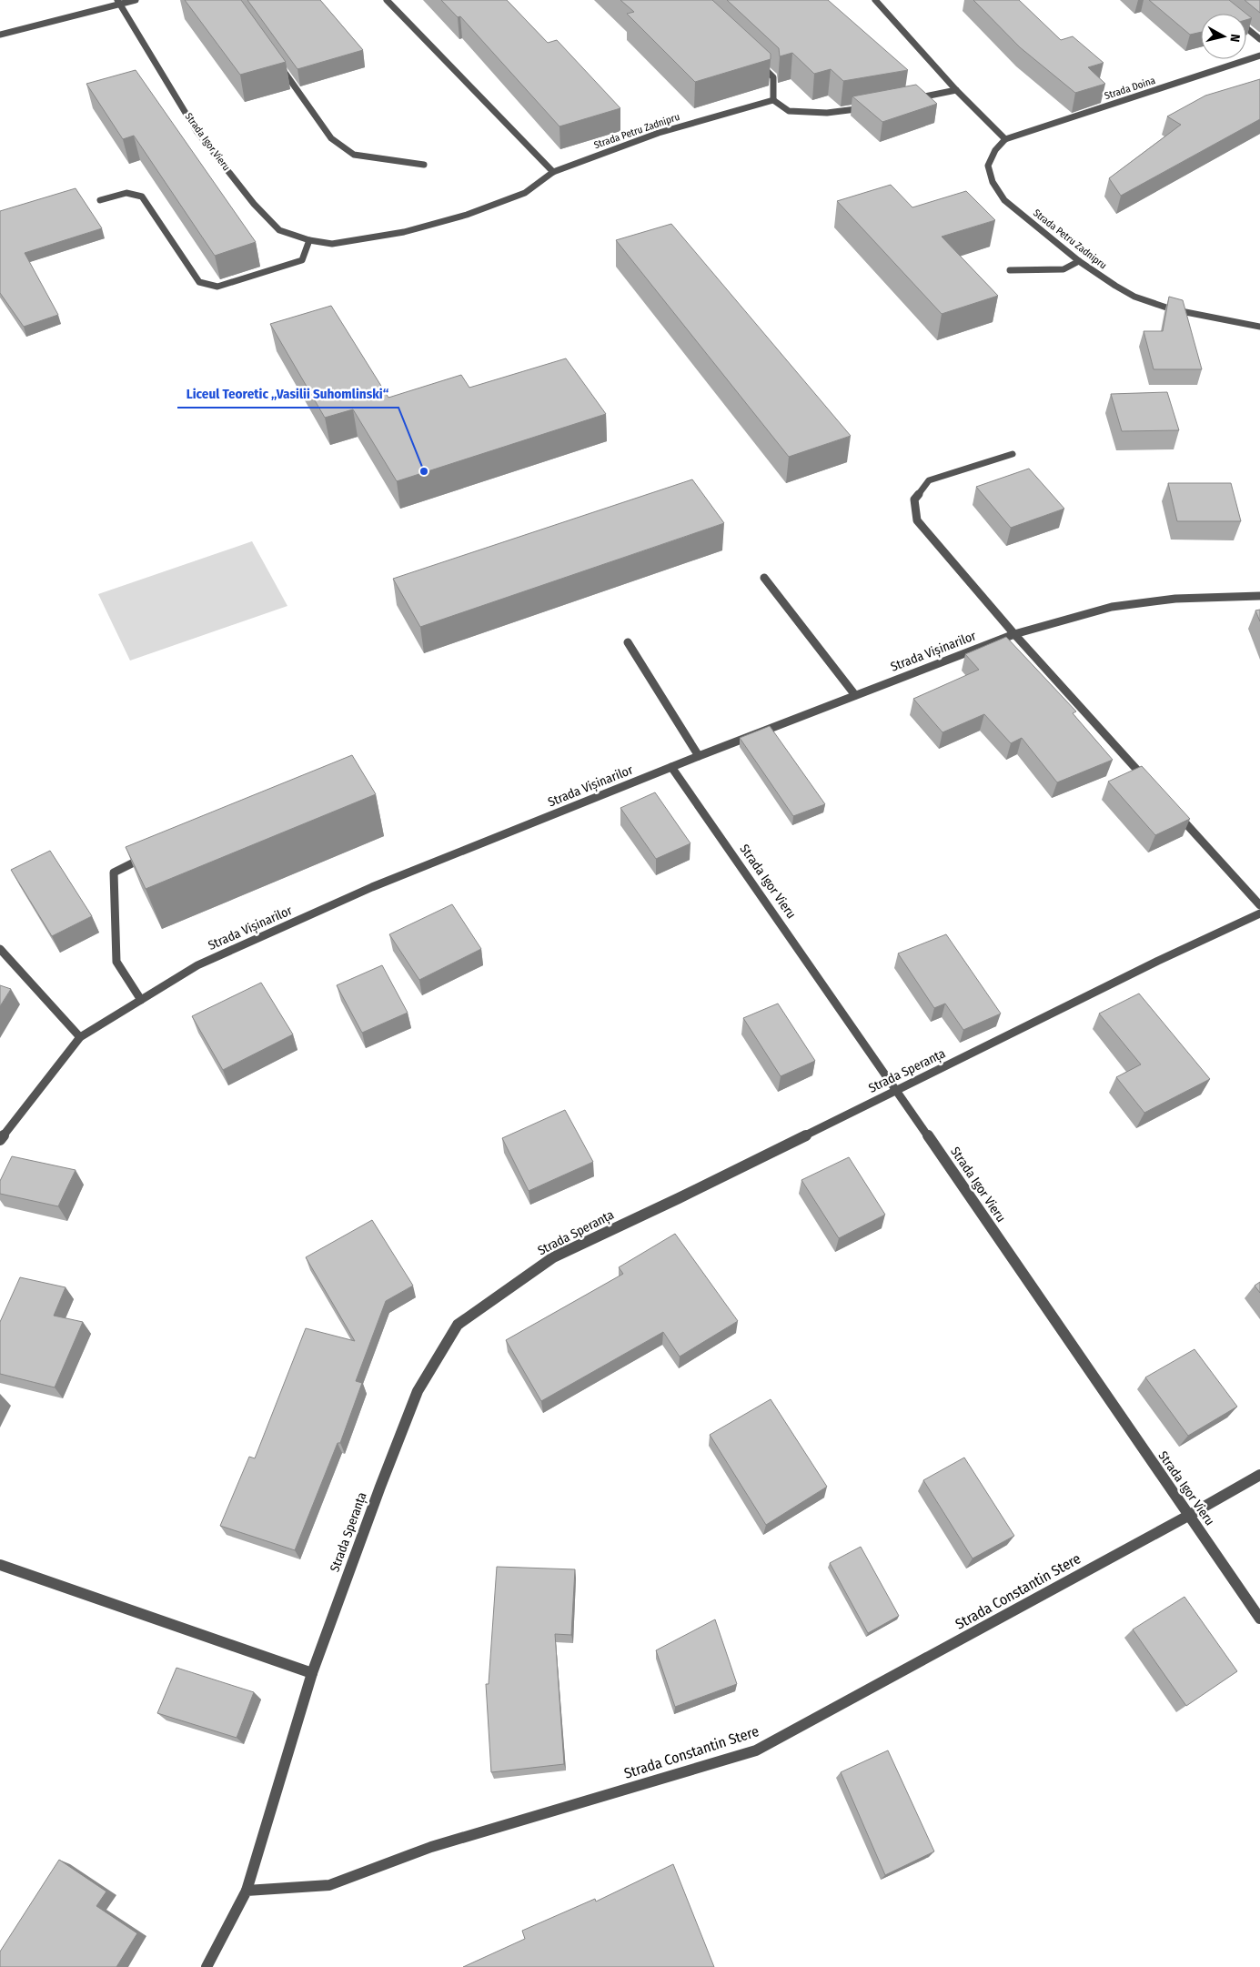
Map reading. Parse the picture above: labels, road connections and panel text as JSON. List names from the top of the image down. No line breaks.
{"streets":{"street":["Strada Doina","Strada Petru Zadnipru","Strada Igor Vieru","Strada Vișinarilor","Strada Speranța","Strada Constantin Stere"]},"crossings":[["Strada Doina","Strada Petru Zadnipru"],["Strada Petru Zadnipru","Strada Igor Vieru"],["Strada Igor Vieru","Strada Vișinarilor"],["Strada Igor Vieru","Strada Speranța"],["Strada Igor Vieru","Strada Constantin Stere"],["Strada Speranța","Strada Constantin Stere"]],"places":["Liceul Teoretic „Vasilii Suhomlinski“"],"north":"right"}
